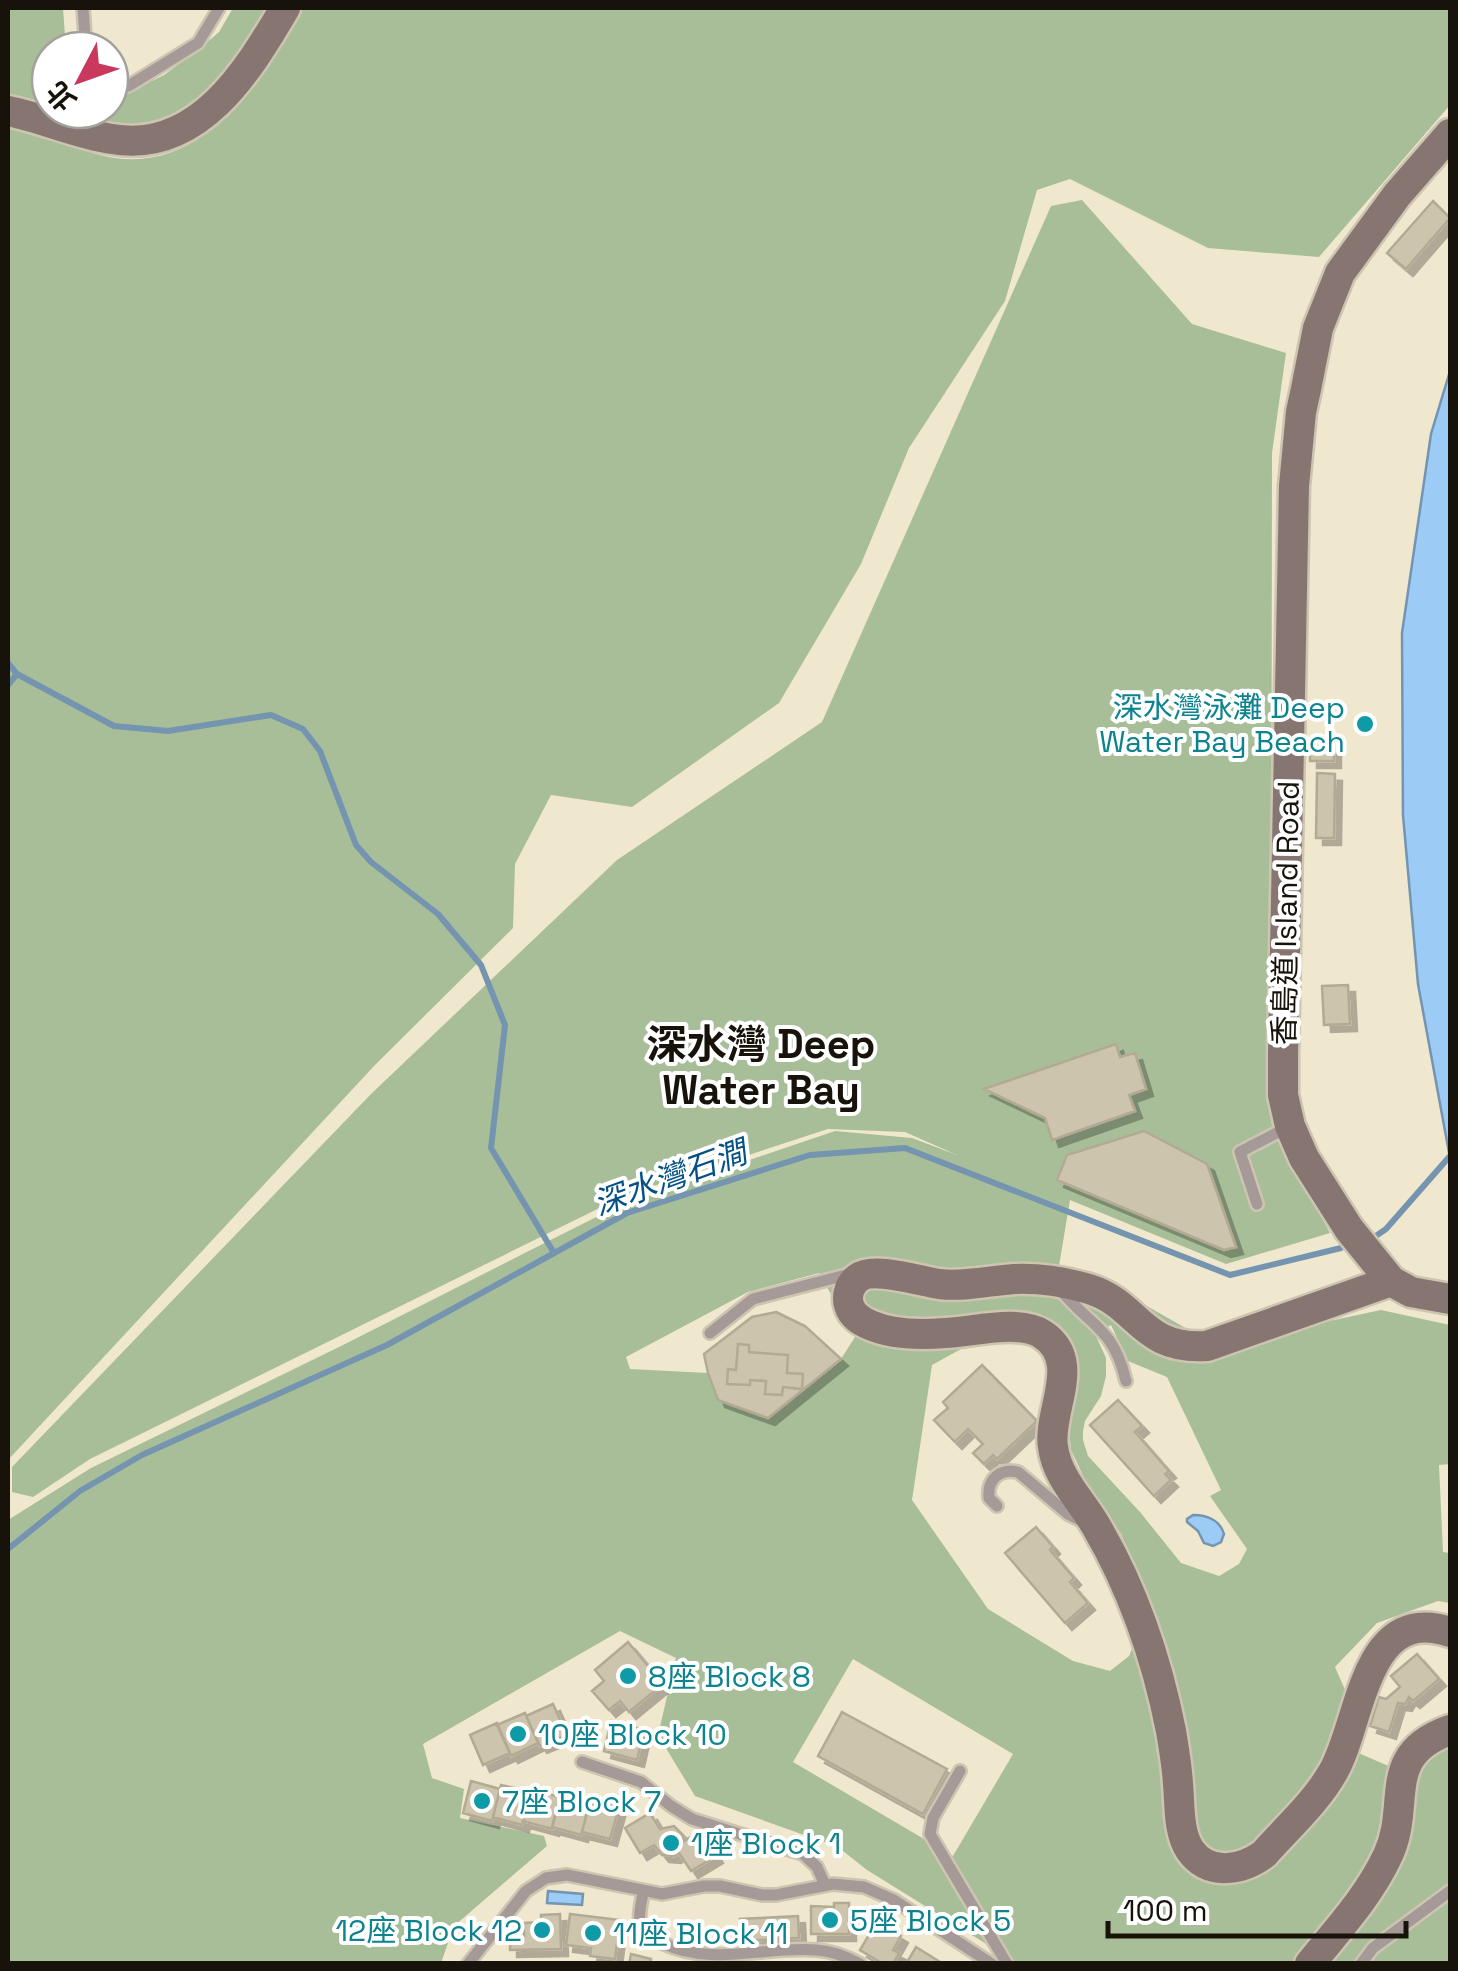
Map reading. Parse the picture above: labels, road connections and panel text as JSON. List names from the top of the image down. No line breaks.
{"streets":{"street":["香島道 Island Road"]},"districts":["深水灣 Deep Water Bay"],"water":["深水灣石澗"],"places":["深水灣泳灘 Deep Water Bay Beach","8座 Block 8","10座 Block 10","7座 Block 7","1座 Block 1","5座 Block 5","12座 Block 12","11座 Block 11"],"scale_bar":"100 m","north":"bottom left"}
